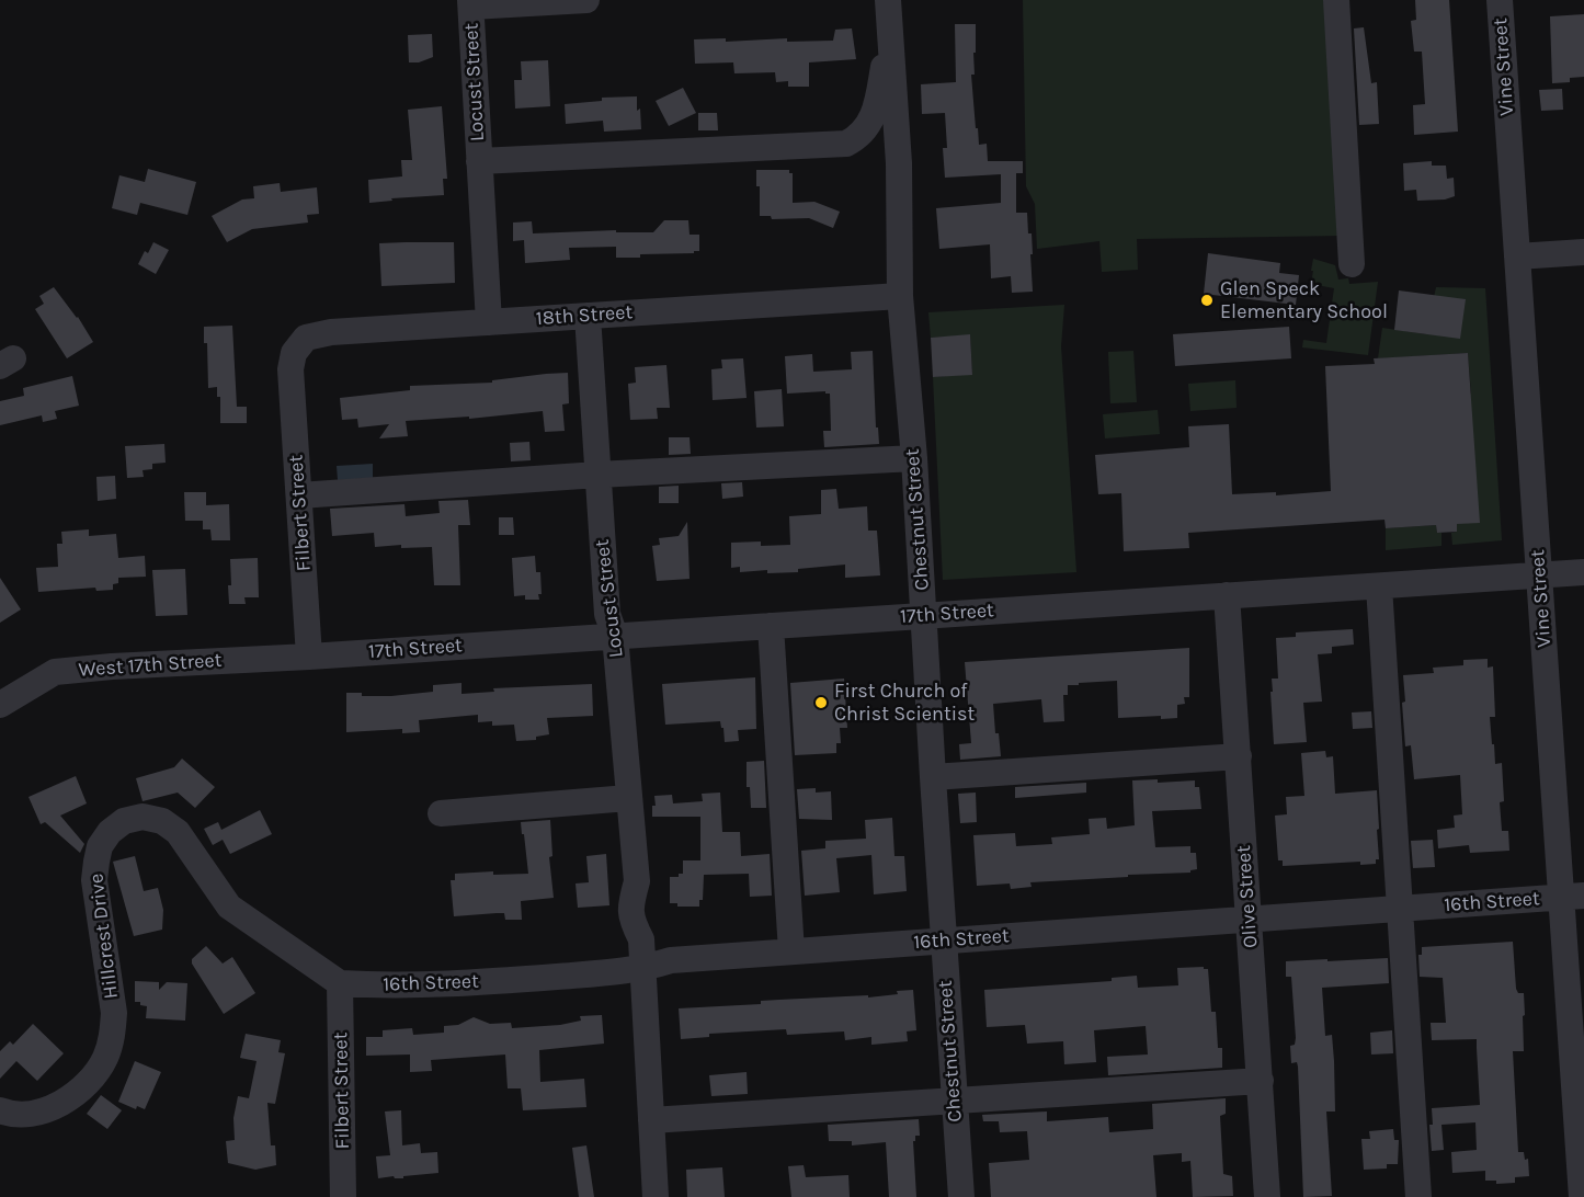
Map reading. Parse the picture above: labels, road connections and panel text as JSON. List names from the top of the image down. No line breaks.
{"streets":{"street":["Vine Street","Locust Street","18th Street","Filbert Street","Chestnut Street","17th Street","West 17th Street","Olive Street","16th Street","Hillcrest Drive"]},"crossings":[["Vine Street","17th Street"],["Vine Street","16th Street"],["Locust Street","18th Street"],["Locust Street","17th Street"],["Locust Street","16th Street"],["18th Street","Filbert Street"],["18th Street","Chestnut Street"],["Filbert Street","17th Street"],["Filbert Street","West 17th Street"],["Filbert Street","16th Street"],["Filbert Street","Hillcrest Drive"],["Chestnut Street","17th Street"],["Chestnut Street","16th Street"],["17th Street","West 17th Street"],["17th Street","Olive Street"],["Olive Street","16th Street"],["16th Street","Hillcrest Drive"]],"places":["Glen Speck Elementary School","First Church of Christ Scientist"]}
